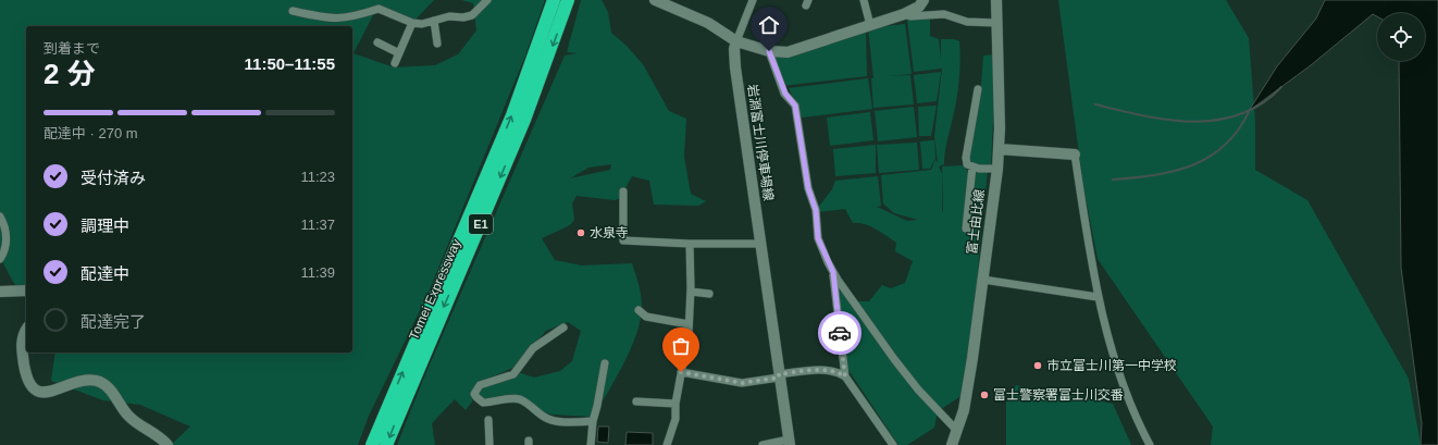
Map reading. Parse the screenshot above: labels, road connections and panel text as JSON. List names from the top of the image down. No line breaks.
{"streets":{"highway":["E1","Tomei Expressway"],"main road":["岩淵富士川停車場線","富士由比線"]},"places":["水泉寺","市立富士川第一中学校","富士警察署富士川交番"],"page":{"heading":["2 分","到着まで","11:50–11:55"],"bar":"配達中 · 270 m","list":[["受付済み","11:23"],["調理中","11:37"],["配達中","11:39"],"配達完了"]}}
